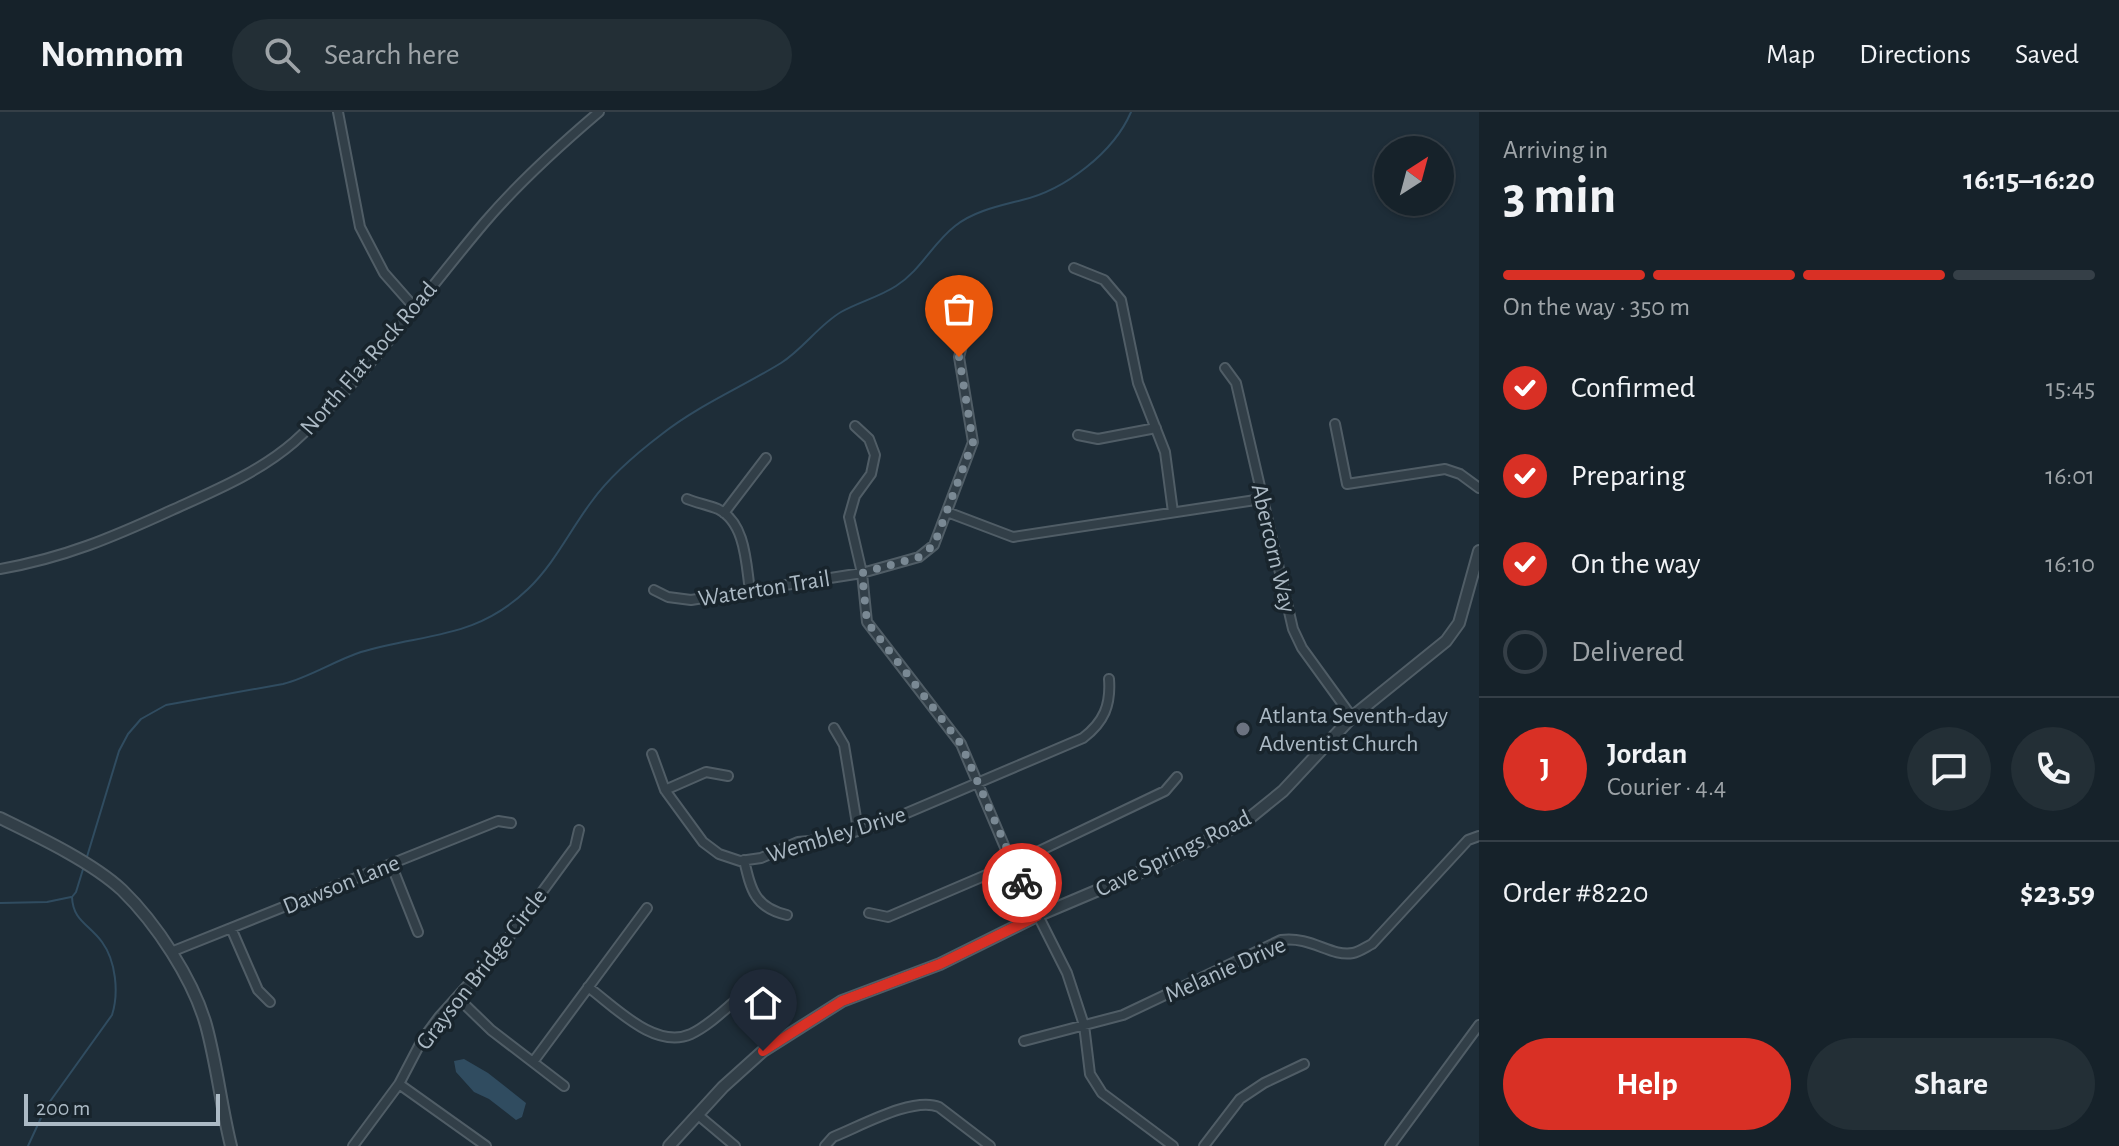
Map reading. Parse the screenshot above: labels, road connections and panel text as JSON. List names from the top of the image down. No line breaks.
{"streets":{"street":["North Flat Rock Road","Abercorn Way","Waterton Trail","Wembley Drive","Cave Springs Road","Dawson Lane","Grayson Bridge Circle","Melanie Drive"]},"crossings":[["Abercorn Way","Cave Springs Road"]],"places":["Atlanta Seventh-day Adventist Church"],"scale_bar":"200 m","north":"top right","page":{"header":"Nomnom","search":"Search here","nav":["Map","Directions","Saved"],"heading":["3 min","Arriving in","16:15–16:20"],"panel":["Jordan","Courier · 4.4","Order #8220","$23.59"],"bar":"On the way · 350 m","list":[["Confirmed","15:45"],["Preparing","16:01"],["On the way","16:10"],"Delivered"],"round":"J","buttons":["Help","Share"],"scale":"200 m"}}
